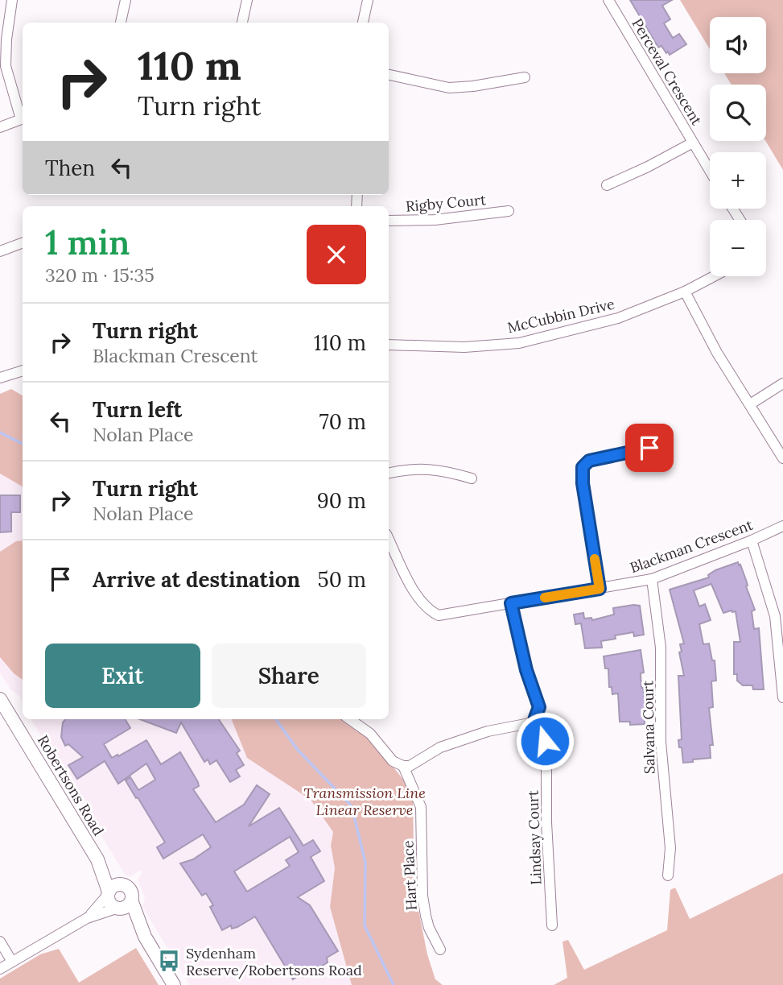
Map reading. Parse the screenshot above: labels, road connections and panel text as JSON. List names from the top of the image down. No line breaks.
{"streets":{"street":["Perceval Crescent","Rigby Court","McCubbin Drive","Blackman Crescent","Salvana Court","Robertsons Road","Lindsay Court","Hart Place"]},"crossings":[["Blackman Crescent","Salvana Court"],["Blackman Crescent","Lindsay Court"]],"parks":["Transmission Line Linear Reserve"],"places":{"bus stop":["Sydenham Reserve/Robertsons Road"]},"page":{"map_buttons":["+","−"],"turn":["110 m","Turn right"],"then":"Then","heading":["1 min","320 m · 15:35"],"list":[{"name":"Turn right","note":"Blackman Crescent","value":"110 m"},{"name":"Turn left","note":"Nolan Place","value":"70 m"},{"name":"Turn right","note":"Nolan Place","value":"90 m"},{"name":"Arrive at destination","value":"50 m"}],"buttons":["Exit","Share"]}}
